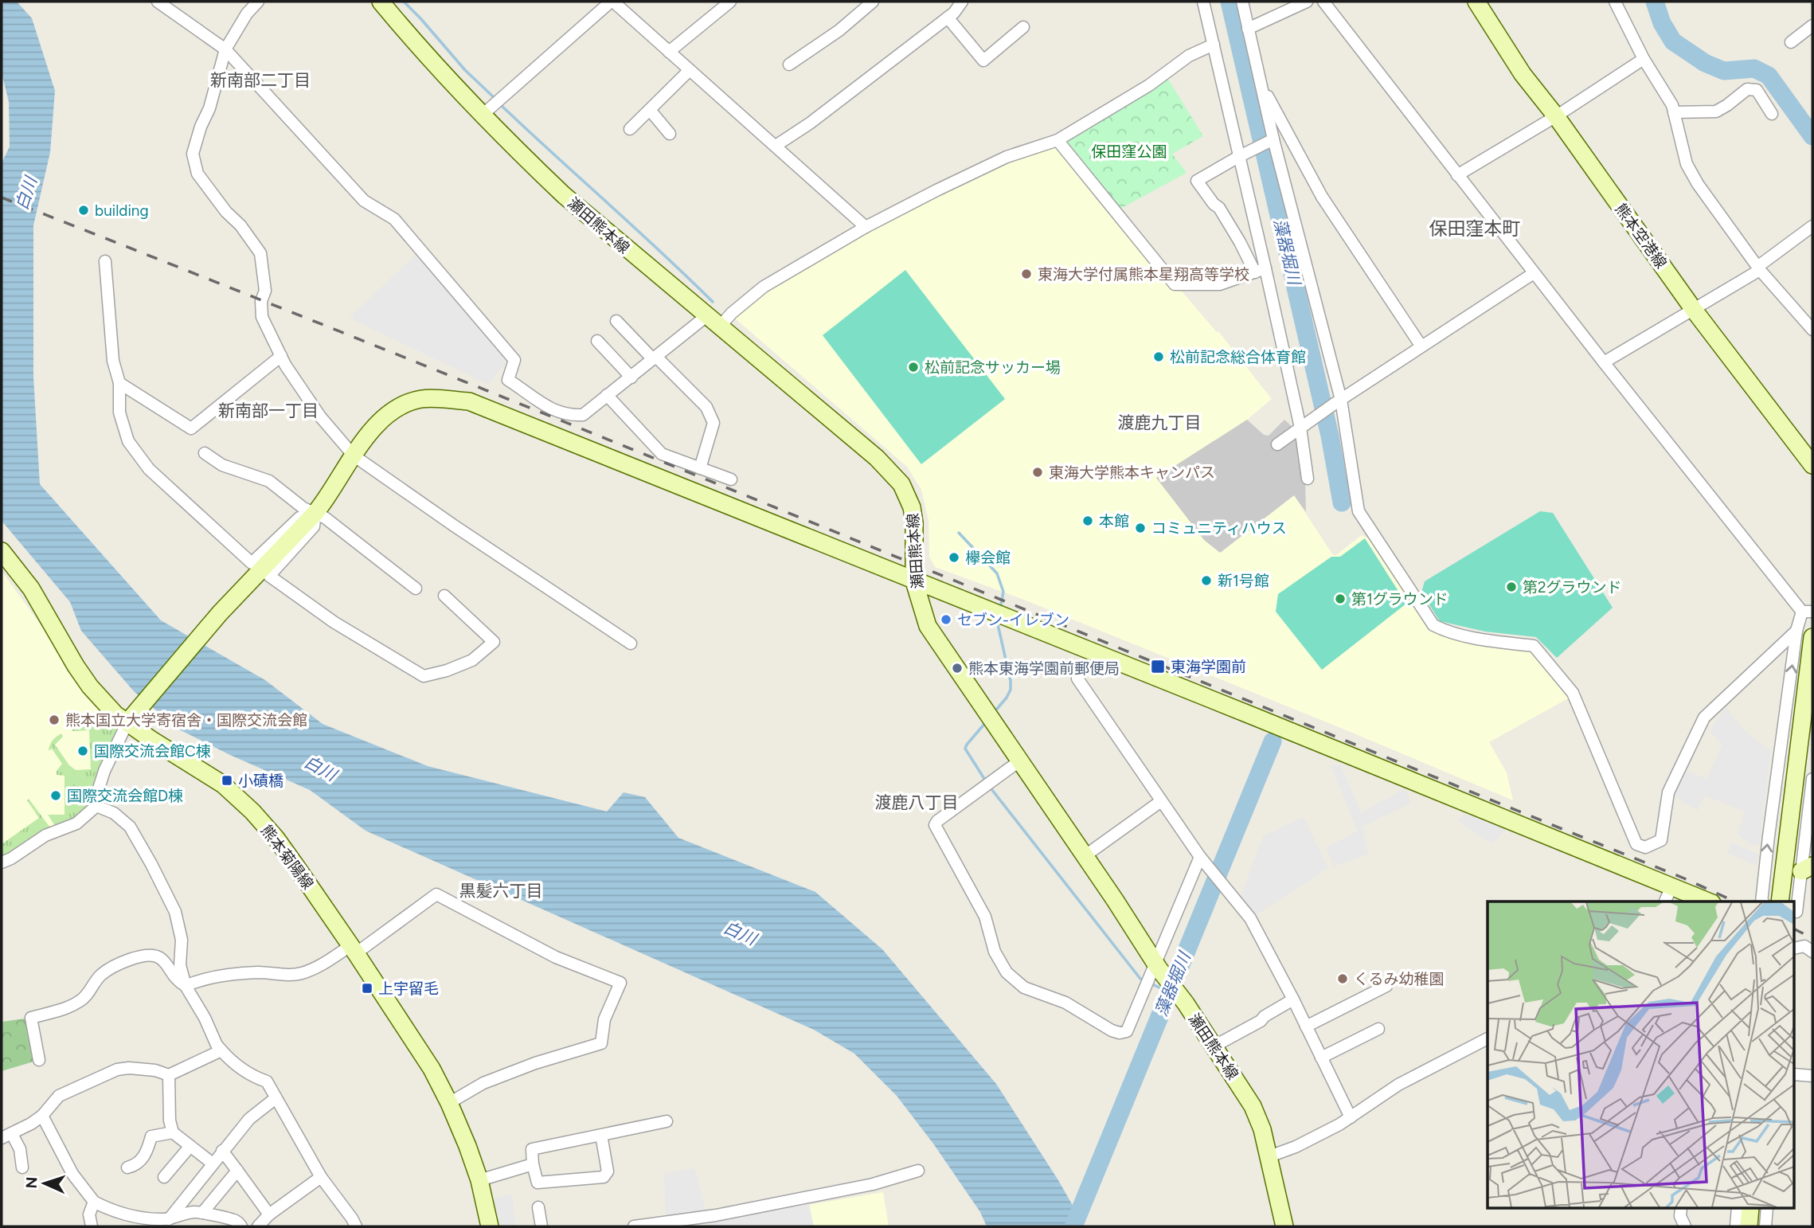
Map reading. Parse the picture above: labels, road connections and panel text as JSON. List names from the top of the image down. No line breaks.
{"streets":{"main road":["瀬田熊本線","熊本空港線","熊本菊陽線"]},"districts":["新南部二丁目","保田窪本町","新南部一丁目","渡鹿九丁目","渡鹿八丁目","黒髪六丁目"],"water":["白川","藻器堀川"],"parks":["保田窪公園"],"places":{"other":["building","東海大学付属熊本星翔高等学校","松前記念総合体育館","松前記念サッカー場","東海大学熊本キャンパス","本館","コミュニティハウス","欅会館","新1号館","第2グラウンド","第1グラウンド","セブン-イレブン","熊本東海学園前郵便局","熊本国立大学寄宿舎・国際交流会館","国際交流会館C棟","国際交流会館D棟","くるみ幼稚園"],"transit":["東海学園前","小磧橋","上宇留毛"]},"north":"left"}
